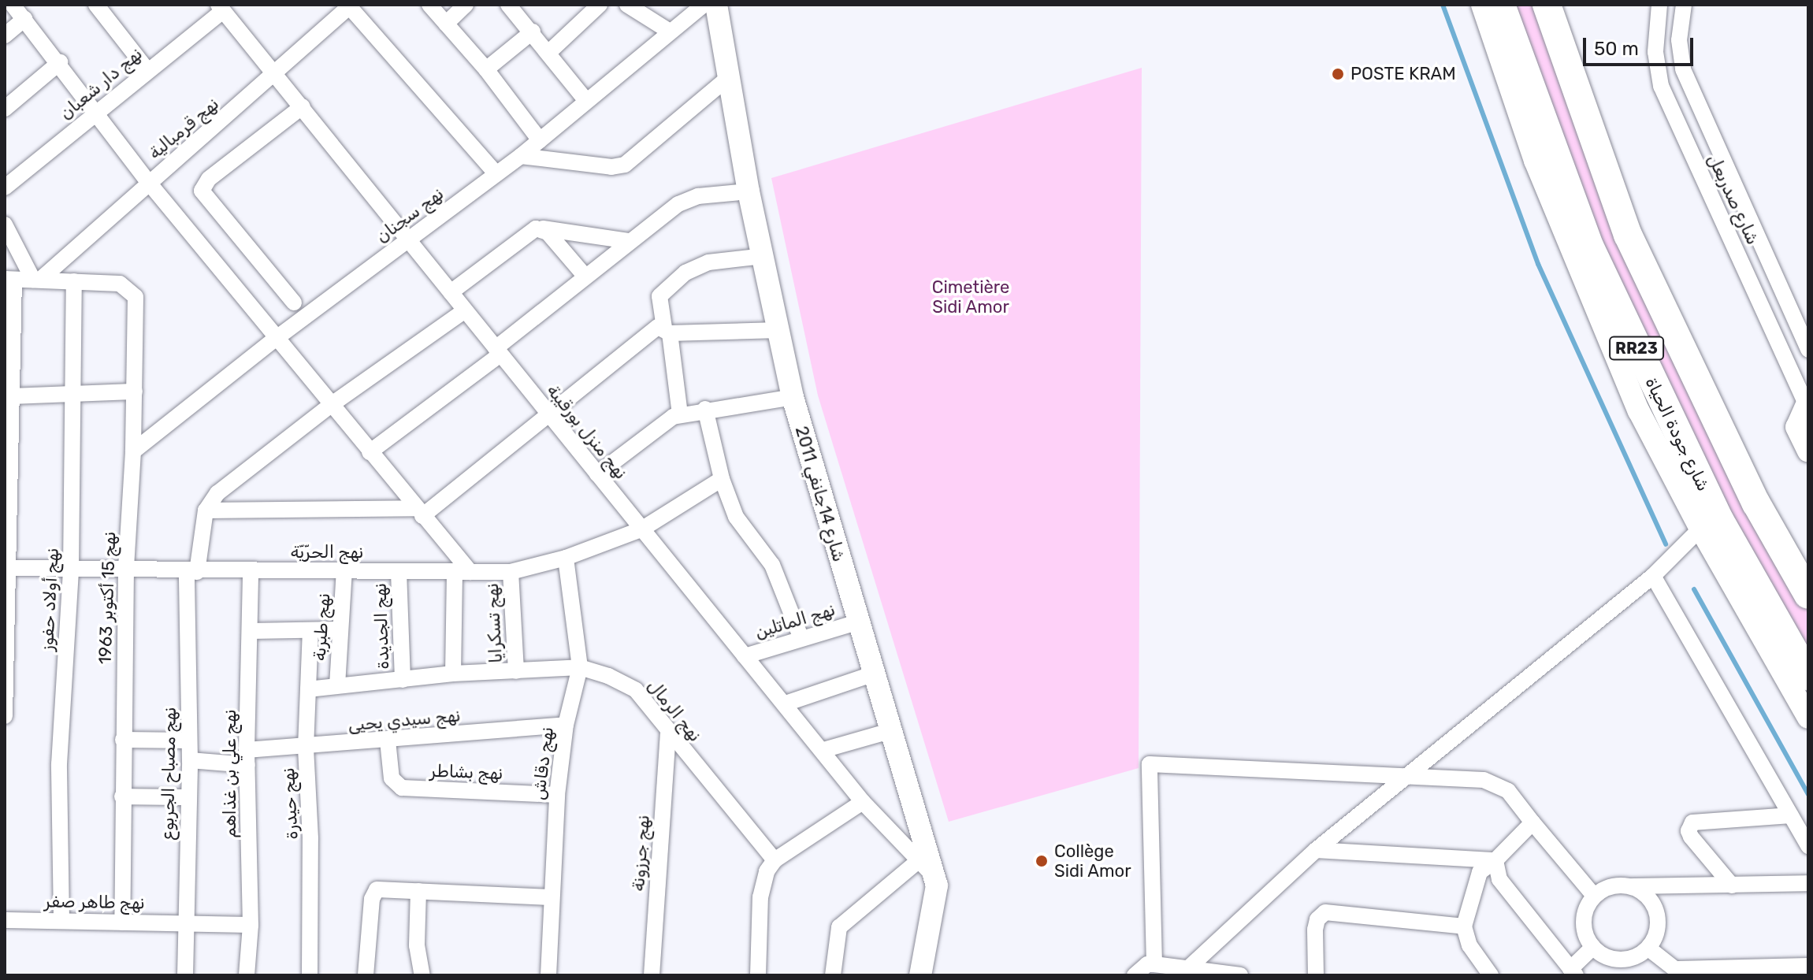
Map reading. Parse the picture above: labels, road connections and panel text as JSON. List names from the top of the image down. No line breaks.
{"streets":{"highway":["RR23","شارع جودة الحياة"],"street":["نهج دار شعبان","نهج قرمبالية","شارع صدربعل","نهج سجنان","نهج منزل بورقيبة","شارع 14جانفي 2011","نهج الحرّيّة","نهج 15 أكتوبر 1963","نهج أولاد حفوز","نهج الماتلين","نهج تسكرايا","نهج الجديدة","نهج طبربة","نهج الرمال","نهج سيدي يحيى","نهج دقاش","نهج بشاطر","نهج مصباح الجربوع","نهج علي بن غذاهم","نهج حيدرة","نهج جرزونة","نهج طاهر صفر"]},"crossings":[["نهج دار شعبان","نهج منزل بورقيبة"],["نهج قرمبالية","نهج منزل بورقيبة"],["نهج سجنان","نهج منزل بورقيبة"],["نهج سجنان","نهج 15 أكتوبر 1963"],["نهج منزل بورقيبة","شارع 14جانفي 2011"],["نهج منزل بورقيبة","نهج الحرّيّة"],["نهج منزل بورقيبة","نهج الماتلين"],["شارع 14جانفي 2011","نهج الماتلين"],["نهج الحرّيّة","نهج 15 أكتوبر 1963"],["نهج الحرّيّة","نهج أولاد حفوز"],["نهج الحرّيّة","نهج تسكرايا"],["نهج الحرّيّة","نهج الجديدة"],["نهج الحرّيّة","نهج طبربة"],["نهج الحرّيّة","نهج دقاش"],["نهج الحرّيّة","نهج مصباح الجربوع"],["نهج الحرّيّة","نهج علي بن غذاهم"],["نهج 15 أكتوبر 1963","نهج أولاد حفوز"],["نهج 15 أكتوبر 1963","نهج طاهر صفر"],["نهج أولاد حفوز","نهج طاهر صفر"],["نهج تسكرايا","نهج الرمال"],["نهج الجديدة","نهج الرمال"],["نهج طبربة","نهج الرمال"],["نهج الرمال","نهج دقاش"],["نهج الرمال","نهج حيدرة"],["نهج الرمال","نهج جرزونة"],["نهج سيدي يحيى","نهج دقاش"],["نهج سيدي يحيى","نهج بشاطر"],["نهج سيدي يحيى","نهج مصباح الجربوع"],["نهج سيدي يحيى","نهج علي بن غذاهم"],["نهج سيدي يحيى","نهج حيدرة"],["نهج دقاش","نهج بشاطر"],["نهج مصباح الجربوع","نهج طاهر صفر"],["نهج علي بن غذاهم","نهج طاهر صفر"]],"parks":["Cimetière Sidi Amor"],"places":["POSTE KRAM","Collège Sidi Amor"],"scale_bar":"50 m"}
